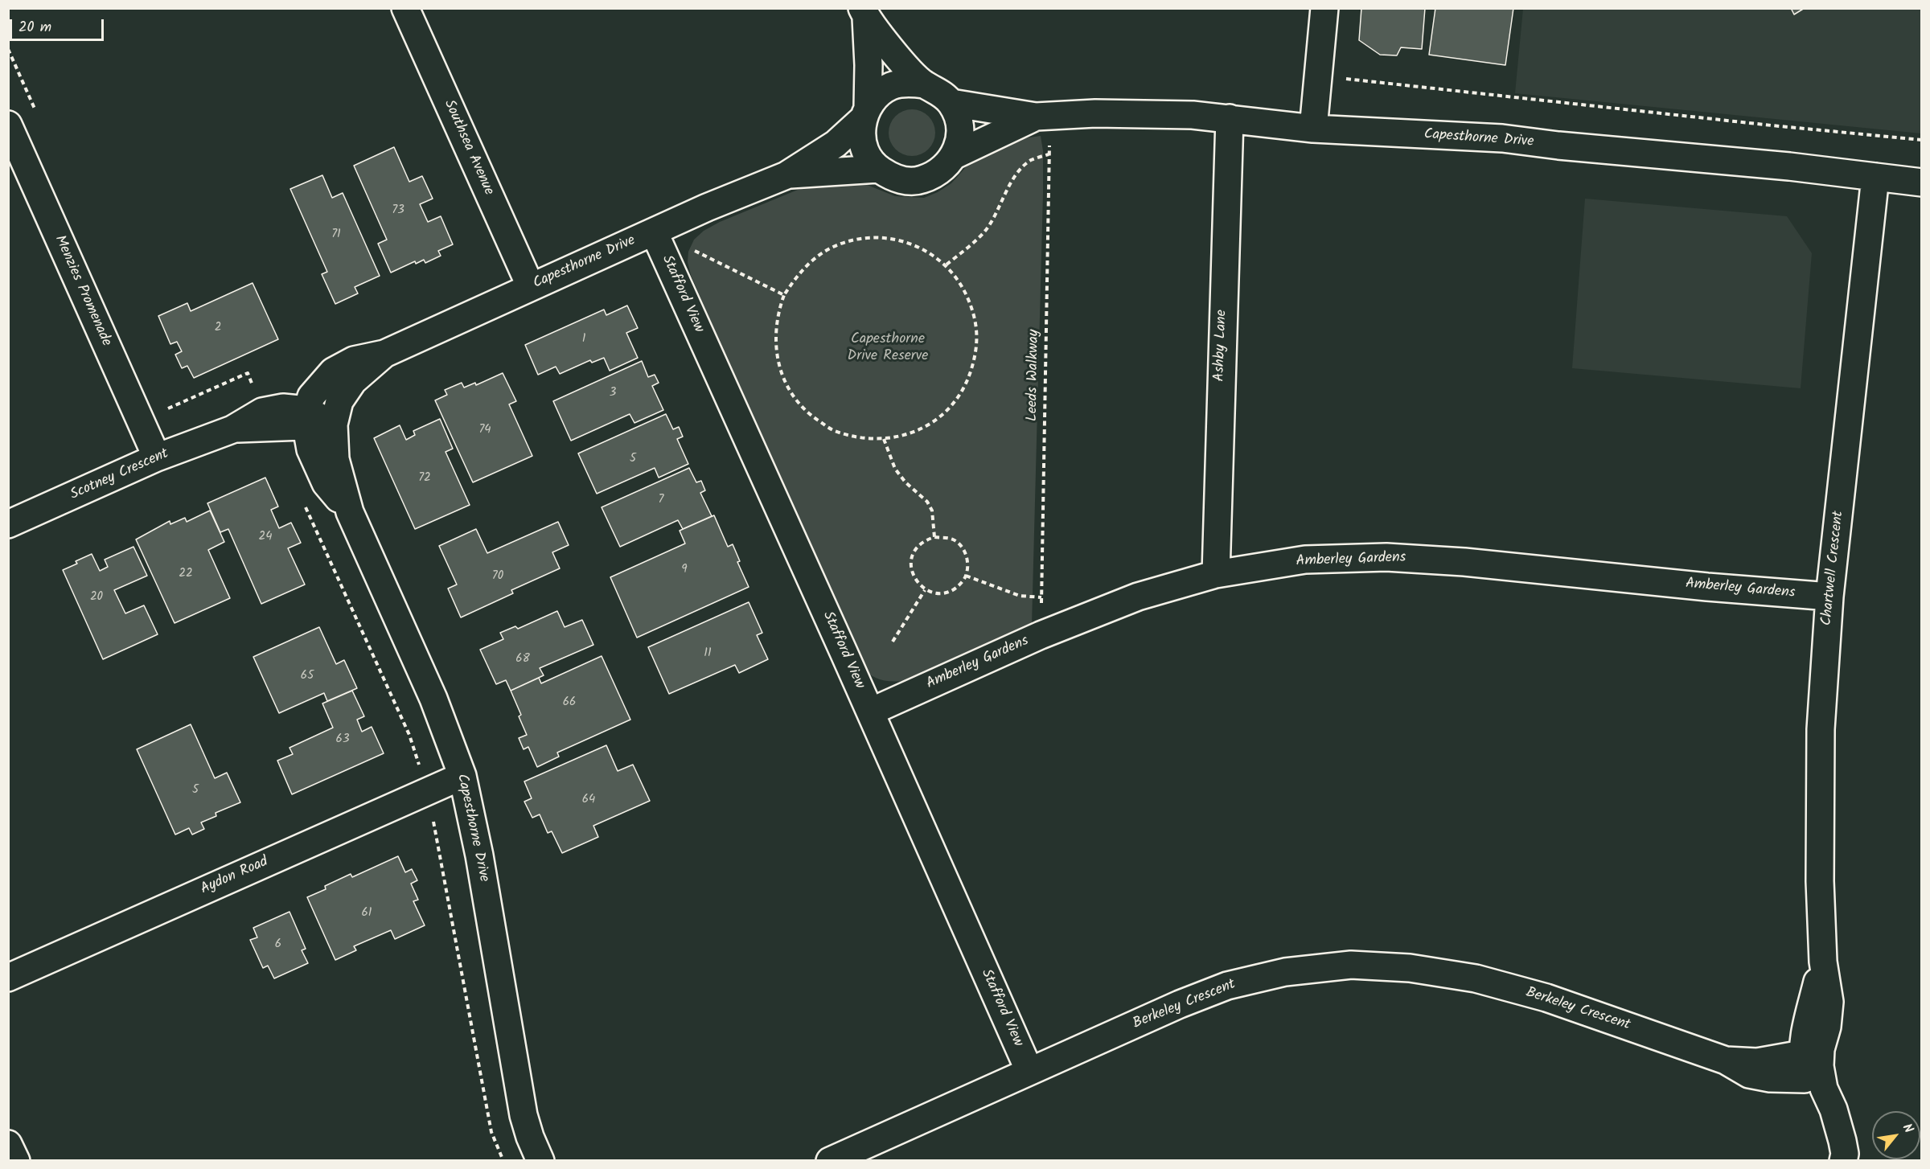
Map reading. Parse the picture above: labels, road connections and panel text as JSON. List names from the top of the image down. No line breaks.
{"streets":{"street":["Capesthorne Drive","Southsea Avenue","Menzies Promenade","Stafford View","Ashby Lane","Scotney Crescent","Amberley Gardens","Chartwell Crescent","Aydon Road","Berkeley Crescent"],"path":["Leeds Walkway"]},"crossings":[["Capesthorne Drive","Southsea Avenue"],["Capesthorne Drive","Stafford View"],["Capesthorne Drive","Ashby Lane"],["Capesthorne Drive","Leeds Walkway"],["Capesthorne Drive","Scotney Crescent"],["Capesthorne Drive","Chartwell Crescent"],["Capesthorne Drive","Aydon Road"],["Menzies Promenade","Scotney Crescent"],["Stafford View","Amberley Gardens"],["Stafford View","Berkeley Crescent"],["Ashby Lane","Amberley Gardens"],["Leeds Walkway","Amberley Gardens"],["Amberley Gardens","Chartwell Crescent"],["Chartwell Crescent","Berkeley Crescent"]],"parks":["Capesthorne Drive Reserve"],"house_numbers":["73","71","2","1","3","74","5","72","7","24","9","22","70","20","11","68","65","66","63","5","64","61","6"],"scale_bar":"20 m","north":"top right"}
